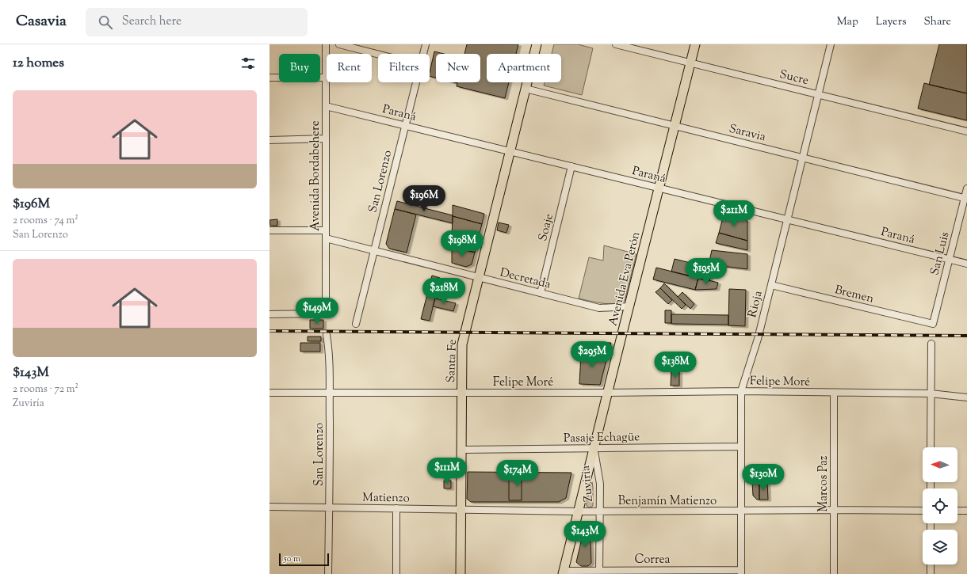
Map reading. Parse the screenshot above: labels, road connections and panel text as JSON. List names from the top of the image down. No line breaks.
{"streets":{"main road":["Avenida Eva Perón","Santa Fe"],"street":["Sucre","Paraná","Saravia","Avenida Bordabehere","San Lorenzo","Soaje","San Luis","Decretada","Bremen","Rioja","Felipe Moré","Pasaje Echagüe","Zuviría","Marcos Paz","Matienzo","Benjamín Matienzo","Correa"]},"crossings":[["Sucre","Avenida Eva Perón"],["Sucre","Rioja"],["Paraná","Avenida Bordabehere"],["Paraná","San Lorenzo"],["Paraná","Soaje"],["Paraná","San Luis"],["Paraná","Avenida Eva Perón"],["Paraná","Rioja"],["Paraná","Santa Fe"],["Saravia","San Luis"],["Saravia","Avenida Eva Perón"],["Saravia","Rioja"],["Saravia","Santa Fe"],["Avenida Bordabehere","Decretada"],["San Lorenzo","Decretada"],["San Lorenzo","Felipe Moré"],["San Lorenzo","Matienzo"],["Soaje","Decretada"],["San Luis","Bremen"],["Decretada","Avenida Eva Perón"],["Decretada","Santa Fe"],["Avenida Eva Perón","Felipe Moré"],["Avenida Eva Perón","Pasaje Echagüe"],["Avenida Eva Perón","Zuviría"],["Avenida Eva Perón","Matienzo"],["Avenida Eva Perón","Benjamín Matienzo"],["Avenida Eva Perón","Correa"],["Bremen","Rioja"],["Rioja","Felipe Moré"],["Rioja","Pasaje Echagüe"],["Rioja","Benjamín Matienzo"],["Rioja","Correa"],["Santa Fe","Felipe Moré"],["Santa Fe","Pasaje Echagüe"],["Santa Fe","Matienzo"],["Felipe Moré","Marcos Paz"],["Pasaje Echagüe","Zuviría"],["Zuviría","Benjamín Matienzo"],["Zuviría","Correa"],["Marcos Paz","Benjamín Matienzo"],["Matienzo","Benjamín Matienzo"]],"scale_bar":"50 m","north":"left","page":{"header":"Casavia","search":"Search here","nav":["Map","Layers","Share"],"heading":"12 homes","chip":["Buy","Rent","Filters","New","Apartment"],"list":[{"name":"$196M","note":"2 rooms · 74 m² · San Lorenzo"},{"name":"$143M","note":"2 rooms · 72 m² · Zuviría"}],"price":["$196M","$211M","$198M","$195M","$218M","$149M","$295M","$138M","$111M","$174M","$130M","$143M"],"scale":"50 m"}}
